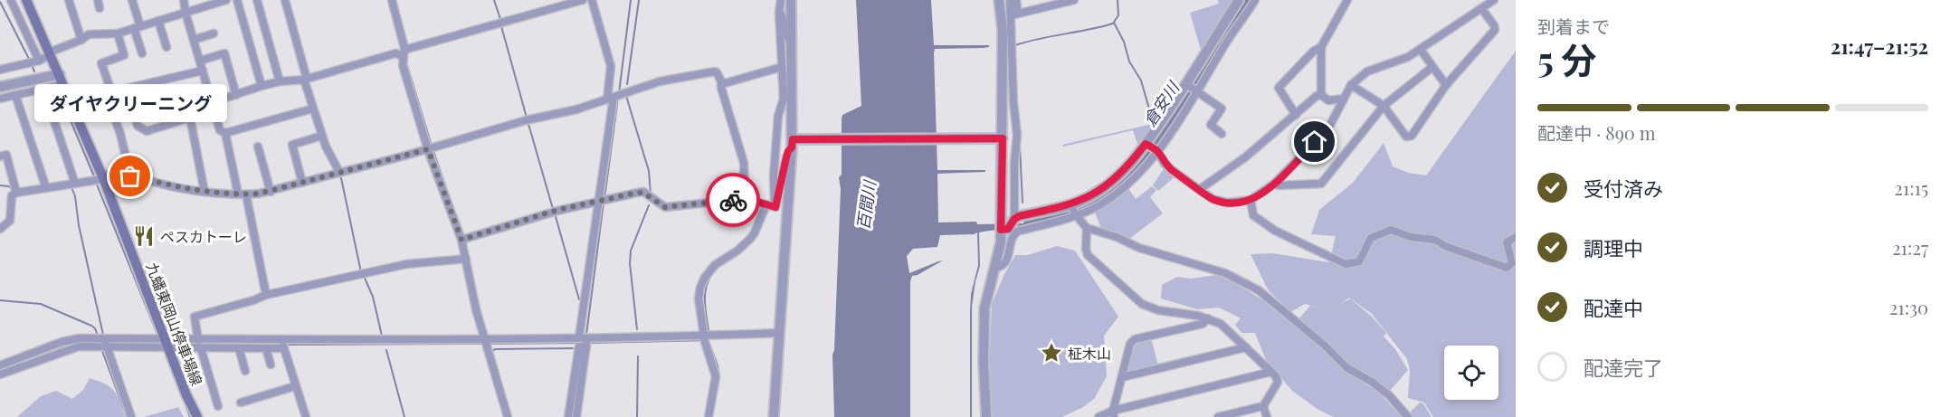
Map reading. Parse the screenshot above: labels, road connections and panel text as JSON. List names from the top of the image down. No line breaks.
{"streets":{"main road":["九蟠東岡山停車場線"]},"water":["倉安川","百間川"],"places":{"other":["ダイヤクリーニング"],"restaurant":["ペスカトーレ"],"place":["柾木山"]},"page":{"heading":["5 分","到着まで","21:47–21:52"],"bubble":"ダイヤクリーニング","bar":"配達中 · 890 m","list":[["受付済み","21:15"],["調理中","21:27"],["配達中","21:30"],"配達完了"]}}
